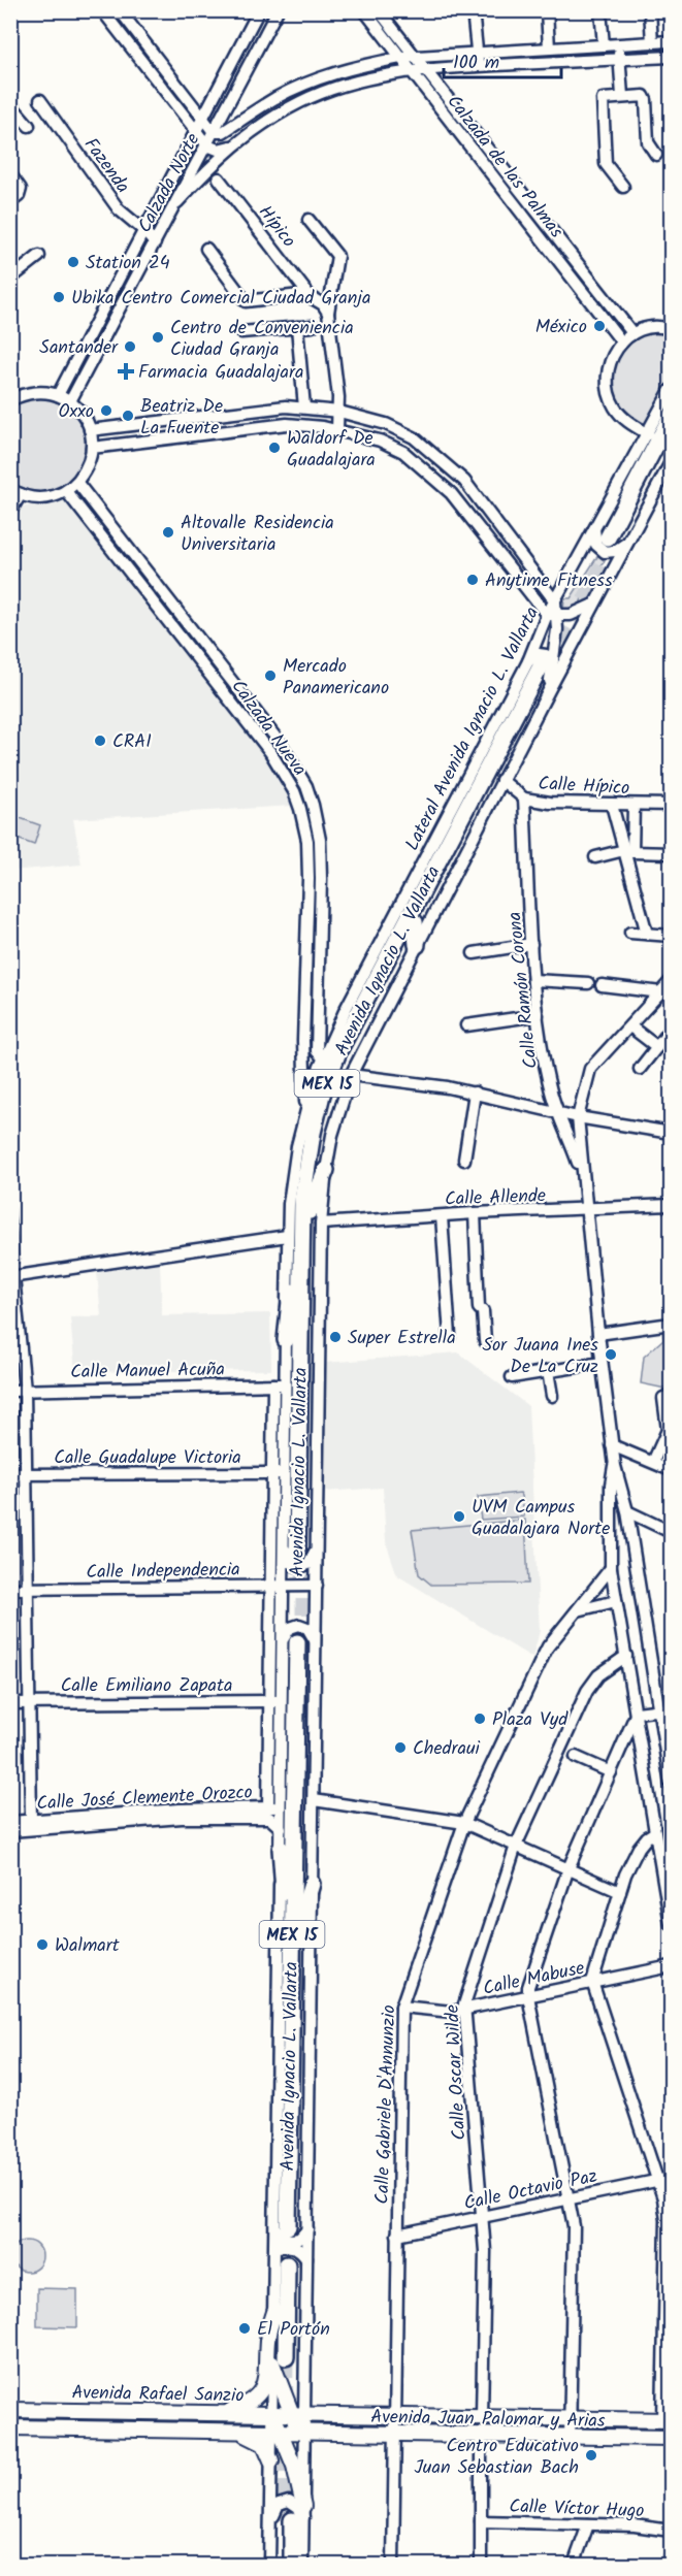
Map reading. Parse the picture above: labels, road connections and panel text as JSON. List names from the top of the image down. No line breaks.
{"streets":{"highway":["Avenida Ignacio L. Vallarta","MEX 15"],"main road":["Avenida Rafael Sanzio","Avenida Juan Palomar y Arias"],"street":["Fazenda","Calzada de las Palmas","Calzada Norte","Hípico","Calzada Nueva","Lateral Avenida Ignacio L. Vallarta","Calle Hípico","Calle Ramón Corona","Calle Allende","Calle Manuel Acuña","Calle Guadalupe Victoria","Calle Independencia","Calle Emiliano Zapata","Calle José Clemente Orozco","Calle Mabuse","Calle Oscar Wilde","Calle Gabriele D'Annunzio","Calle Octavio Paz","Calle Víctor Hugo"]},"crossings":[["Fazenda","Calzada Norte"],["Calzada Nueva","Avenida Ignacio L. Vallarta"],["Lateral Avenida Ignacio L. Vallarta","Avenida Ignacio L. Vallarta"],["Calle Hípico","Avenida Ignacio L. Vallarta"],["Calle Hípico","Calle Ramón Corona"],["Avenida Ignacio L. Vallarta","Calle Allende"],["Avenida Ignacio L. Vallarta","Calle Manuel Acuña"],["Avenida Ignacio L. Vallarta","Calle Guadalupe Victoria"],["Avenida Ignacio L. Vallarta","Calle Independencia"],["Avenida Ignacio L. Vallarta","Calle Emiliano Zapata"],["Avenida Ignacio L. Vallarta","Calle José Clemente Orozco"],["Avenida Ignacio L. Vallarta","Avenida Rafael Sanzio"],["Avenida Ignacio L. Vallarta","Avenida Juan Palomar y Arias"],["Calle Mabuse","Calle Oscar Wilde"],["Calle Mabuse","Calle Gabriele D'Annunzio"],["Calle Oscar Wilde","Calle Octavio Paz"],["Calle Oscar Wilde","Avenida Juan Palomar y Arias"],["Calle Gabriele D'Annunzio","Calle Octavio Paz"],["Calle Gabriele D'Annunzio","Avenida Juan Palomar y Arias"],["Avenida Rafael Sanzio","Avenida Juan Palomar y Arias"]],"places":{"other":["Station 24","Ubika Centro Comercial Ciudad Granja","México","Centro de Conveniencia Ciudad Granja","Santander","Oxxo","Beatriz De La Fuente","Waldorf De Guadalajara","Altovalle Residencia Universitaria","Anytime Fitness","Mercado Panamericano","CRAI","Super Estrella","Sor Juana Ines De La Cruz","UVM Campus Guadalajara Norte","Plaza Vyd","Chedraui","Walmart","El Portón","Centro Educativo Juan Sebastian Bach"],"health":["Farmacia Guadalajara"]},"scale_bar":"100 m"}
